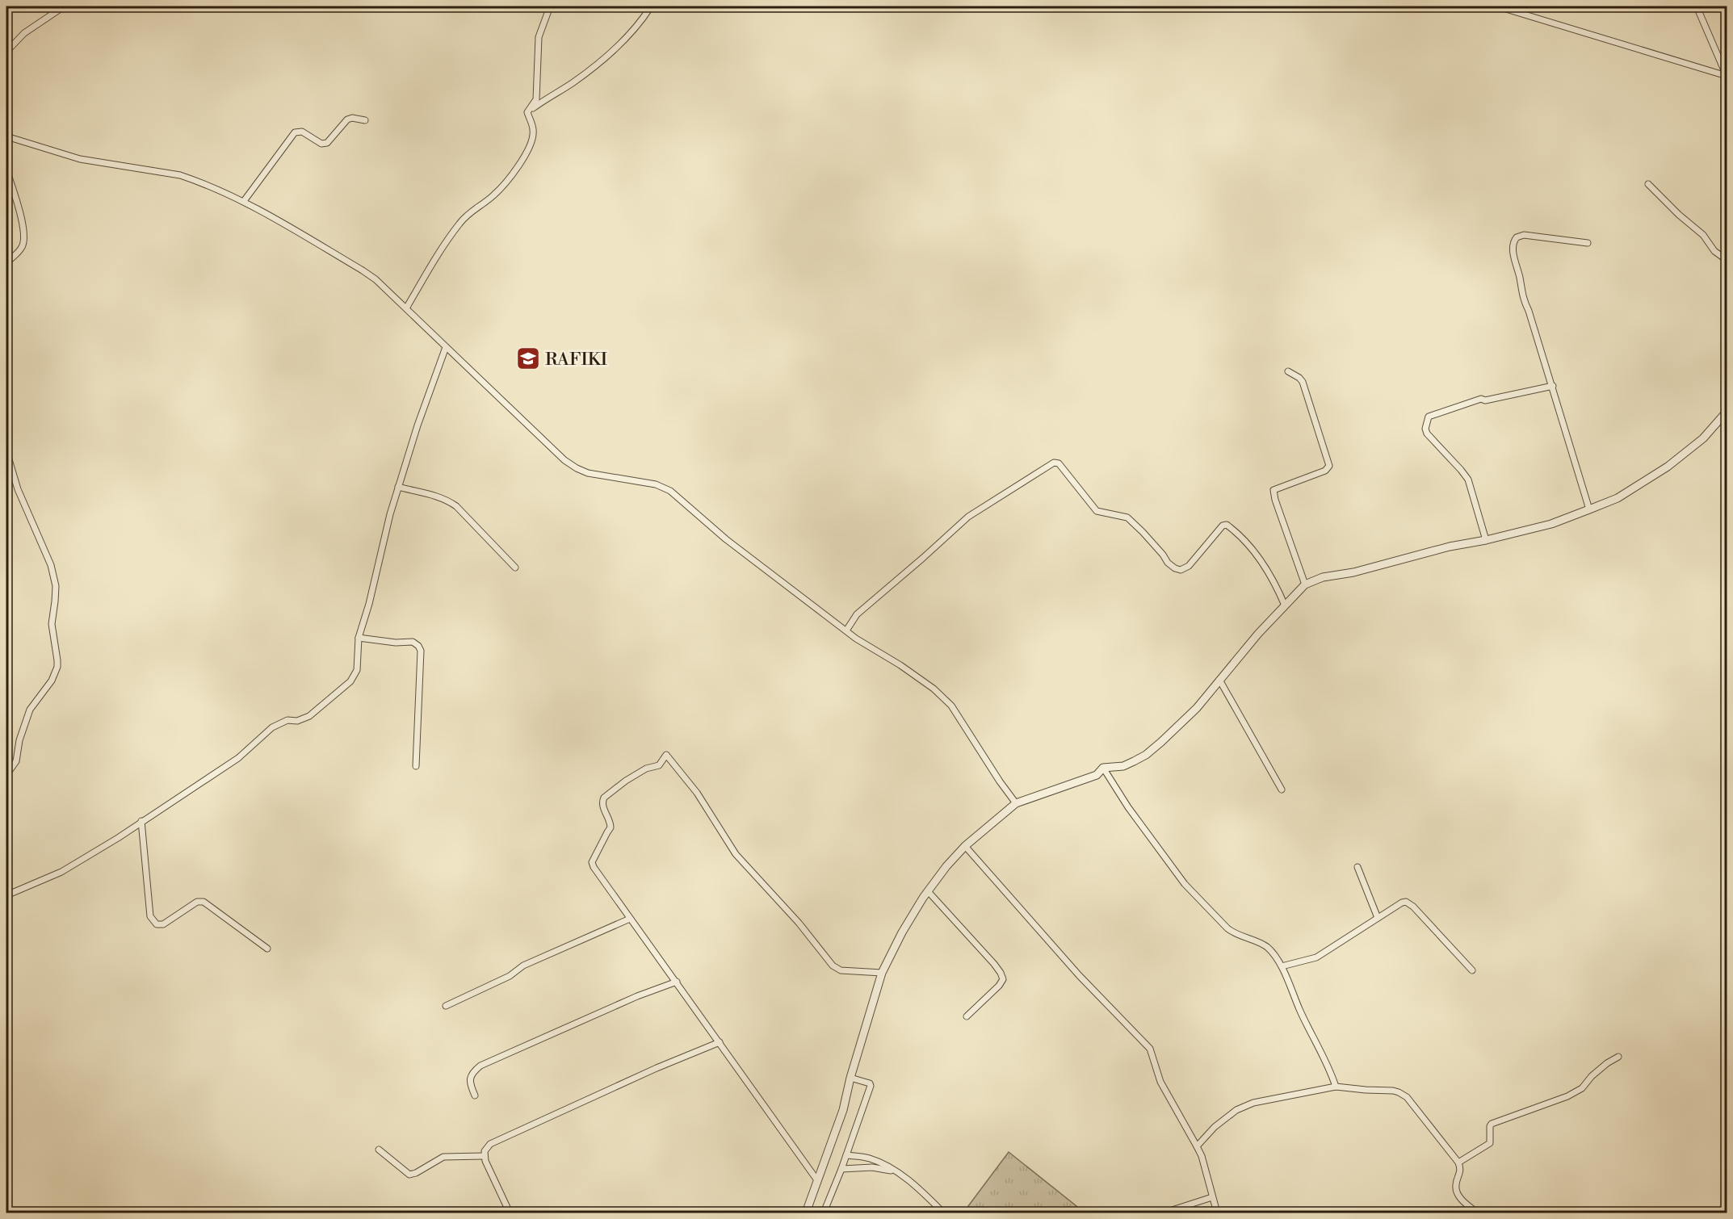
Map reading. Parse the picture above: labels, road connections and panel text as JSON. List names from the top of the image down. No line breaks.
{"places":{"school or university":["RAFIKI"]}}
